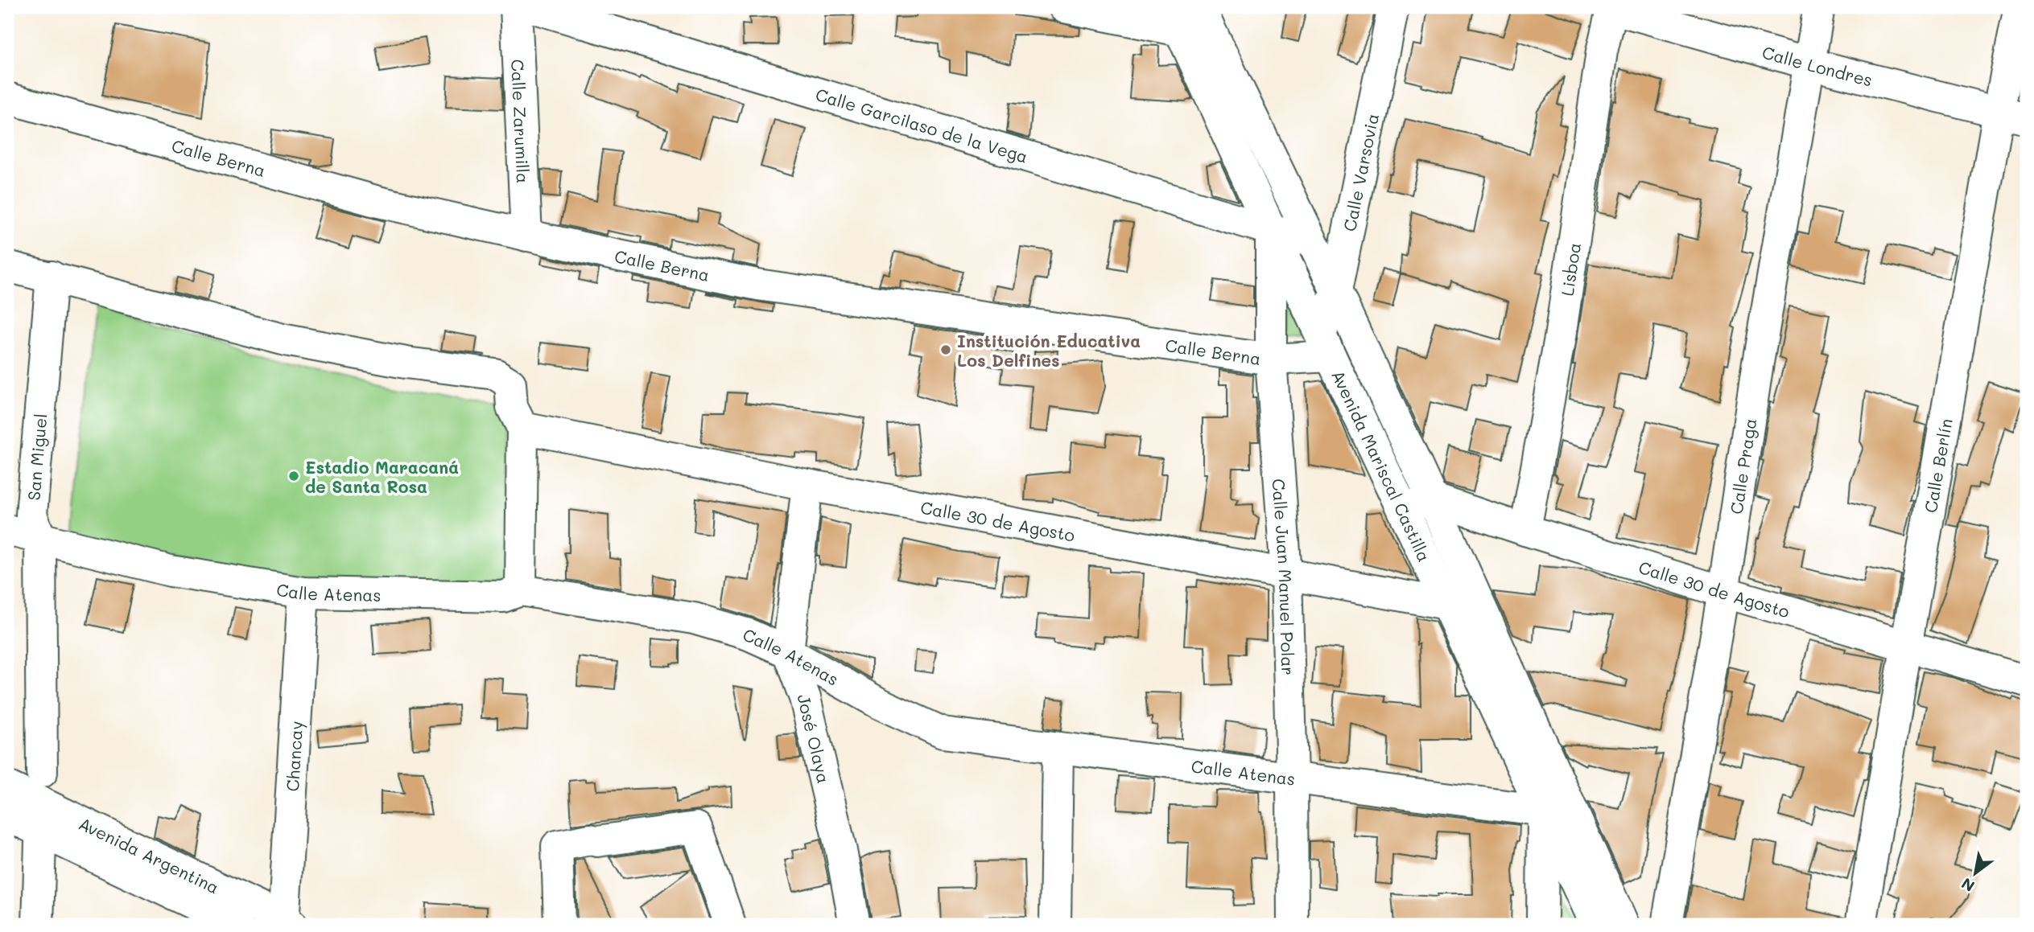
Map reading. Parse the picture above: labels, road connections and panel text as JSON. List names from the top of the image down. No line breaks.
{"streets":{"street":["Calle Londres","Calle Zarumilla","Calle Garcilaso de la Vega","Calle Berna","Calle Varsovia","Lisboa","San Miguel","Calle Praga","Calle Berlín","Avenida Mariscal Castilla","Calle 30 de Agosto","Calle Juan Manuel Polar","Calle Atenas","José Olaya","Chancay","Avenida Argentina"]},"crossings":[["Calle Londres","Lisboa"],["Calle Londres","Calle Praga"],["Calle Londres","Calle Berlín"],["Calle Zarumilla","Calle Berna"],["Calle Garcilaso de la Vega","Avenida Mariscal Castilla"],["Calle Garcilaso de la Vega","Calle Juan Manuel Polar"],["Calle Berna","Calle Varsovia"],["Calle Berna","Avenida Mariscal Castilla"],["Calle Berna","Calle Juan Manuel Polar"],["Calle Varsovia","Avenida Mariscal Castilla"],["Lisboa","Calle 30 de Agosto"],["San Miguel","Calle Atenas"],["Calle Praga","Calle 30 de Agosto"],["Calle Berlín","Calle 30 de Agosto"],["Avenida Mariscal Castilla","Calle 30 de Agosto"],["Avenida Mariscal Castilla","Calle Juan Manuel Polar"],["Avenida Mariscal Castilla","Calle Atenas"],["Calle 30 de Agosto","Calle Juan Manuel Polar"],["Calle 30 de Agosto","José Olaya"],["Calle Juan Manuel Polar","Calle Atenas"],["Calle Atenas","José Olaya"],["Calle Atenas","Chancay"],["Chancay","Avenida Argentina"]],"places":["Institución Educativa Los Delfines","Estadio Maracaná de Santa Rosa"],"north":"bottom left"}
